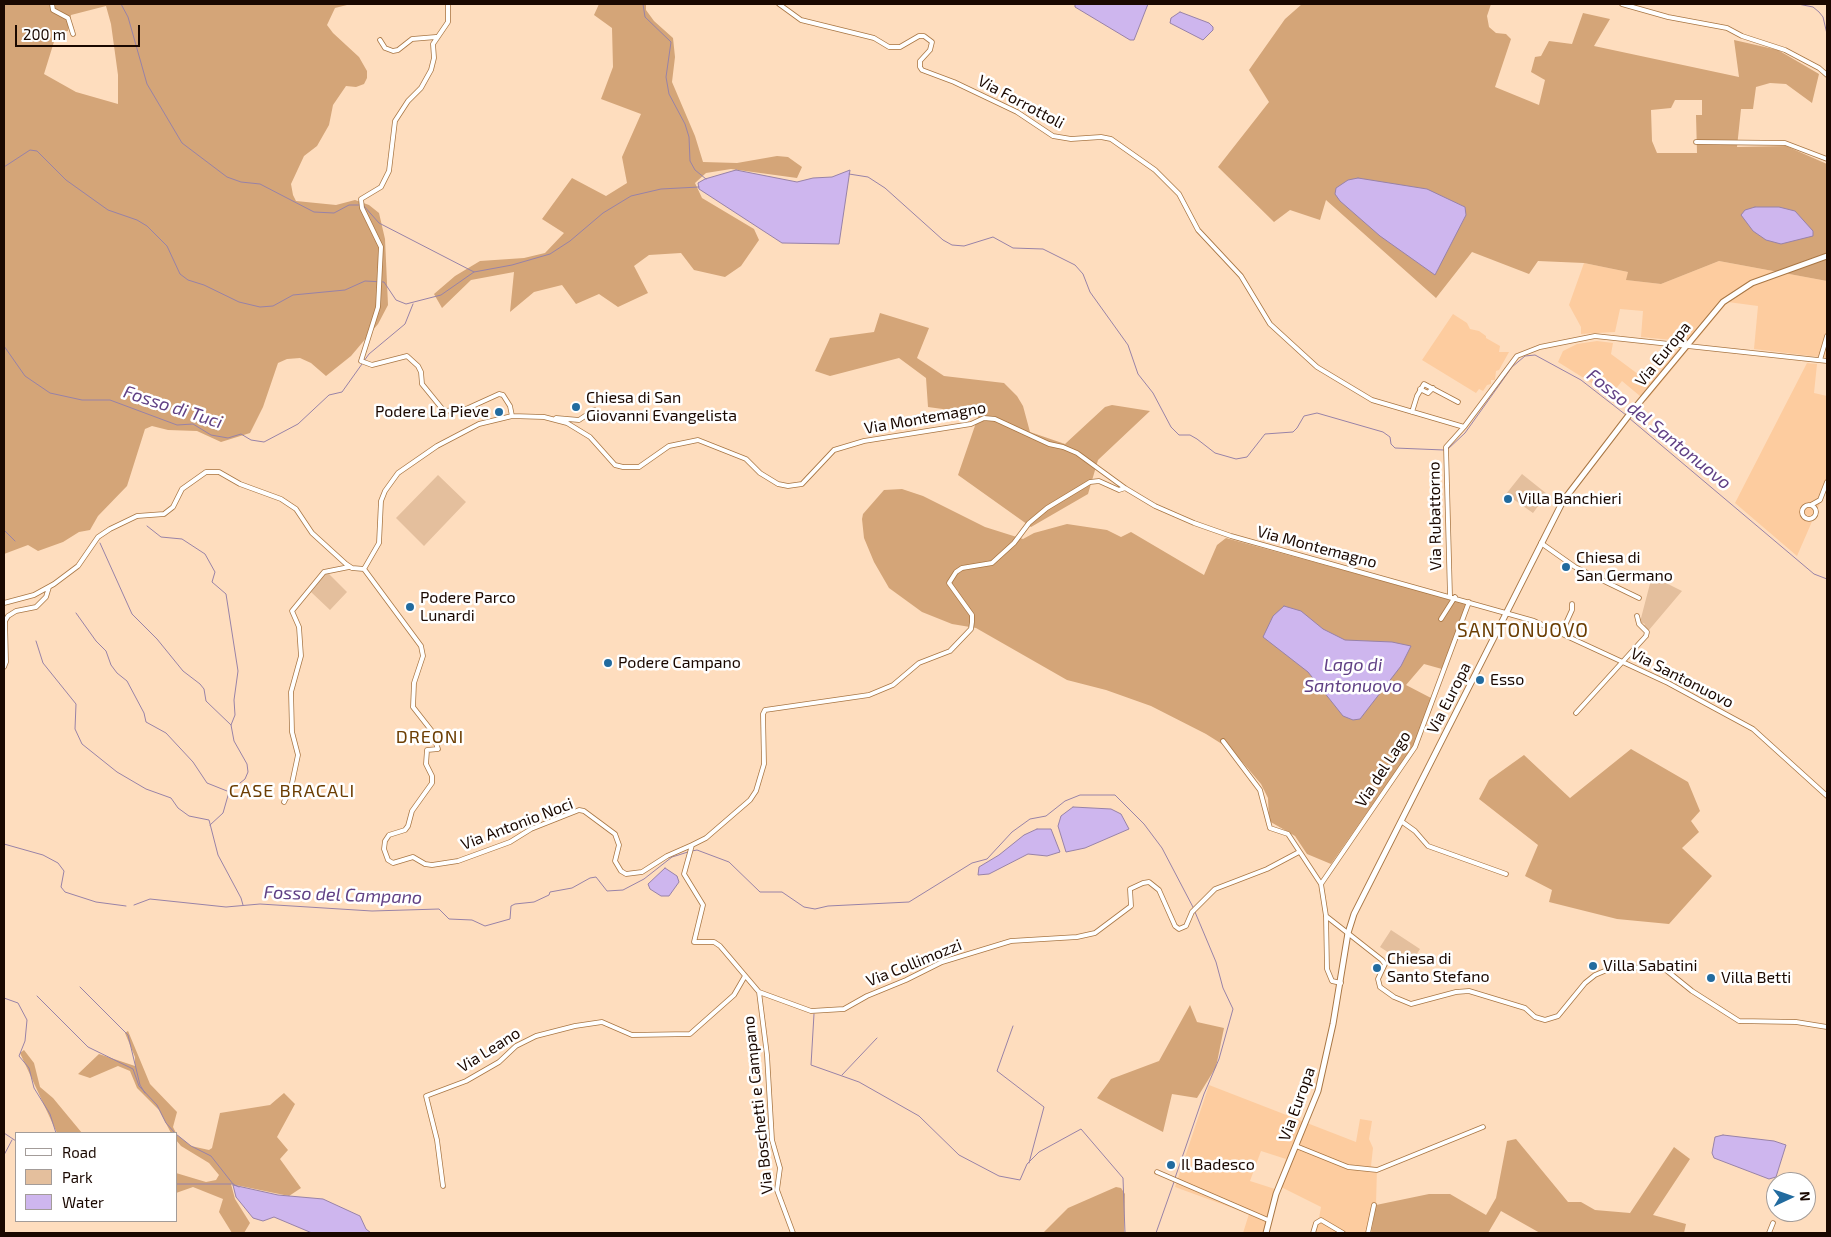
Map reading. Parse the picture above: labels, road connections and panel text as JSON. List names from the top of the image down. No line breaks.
{"streets":{"main road":["Via Europa"],"street":["Via Forrottoli","Via Montemagno","Via Rubattorno","Via Santonuovo","Via del Lago","Via Antonio Noci","Via Collimozzi","Via Leano","Via Boschetti e Campano"]},"crossings":[["Via Forrottoli","Via Rubattorno"],["Via Europa","Via Montemagno"],["Via Europa","Via Rubattorno"],["Via Europa","Via Santonuovo"],["Via Montemagno","Via Rubattorno"],["Via Montemagno","Via Santonuovo"],["Via Montemagno","Via del Lago"],["Via Montemagno","Via Antonio Noci"],["Via Antonio Noci","Via Boschetti e Campano"],["Via Collimozzi","Via Boschetti e Campano"],["Via Leano","Via Boschetti e Campano"]],"districts":["SANTONUOVO","DREONI","CASE BRACALI"],"water":["Fosso di Tuci","Fosso del Santonuovo","Lago di Santonuovo","Fosso del Campano"],"places":["Chiesa di San Giovanni Evangelista","Podere La Pieve","Villa Banchieri","Chiesa di San Germano","Podere Parco Lunardi","Podere Campano","Esso","Villa Sabatini","Chiesa di Santo Stefano","Villa Betti","Il Badesco"],"legend":["Road","Park","Water"],"scale_bar":"200 m","north":"right"}
